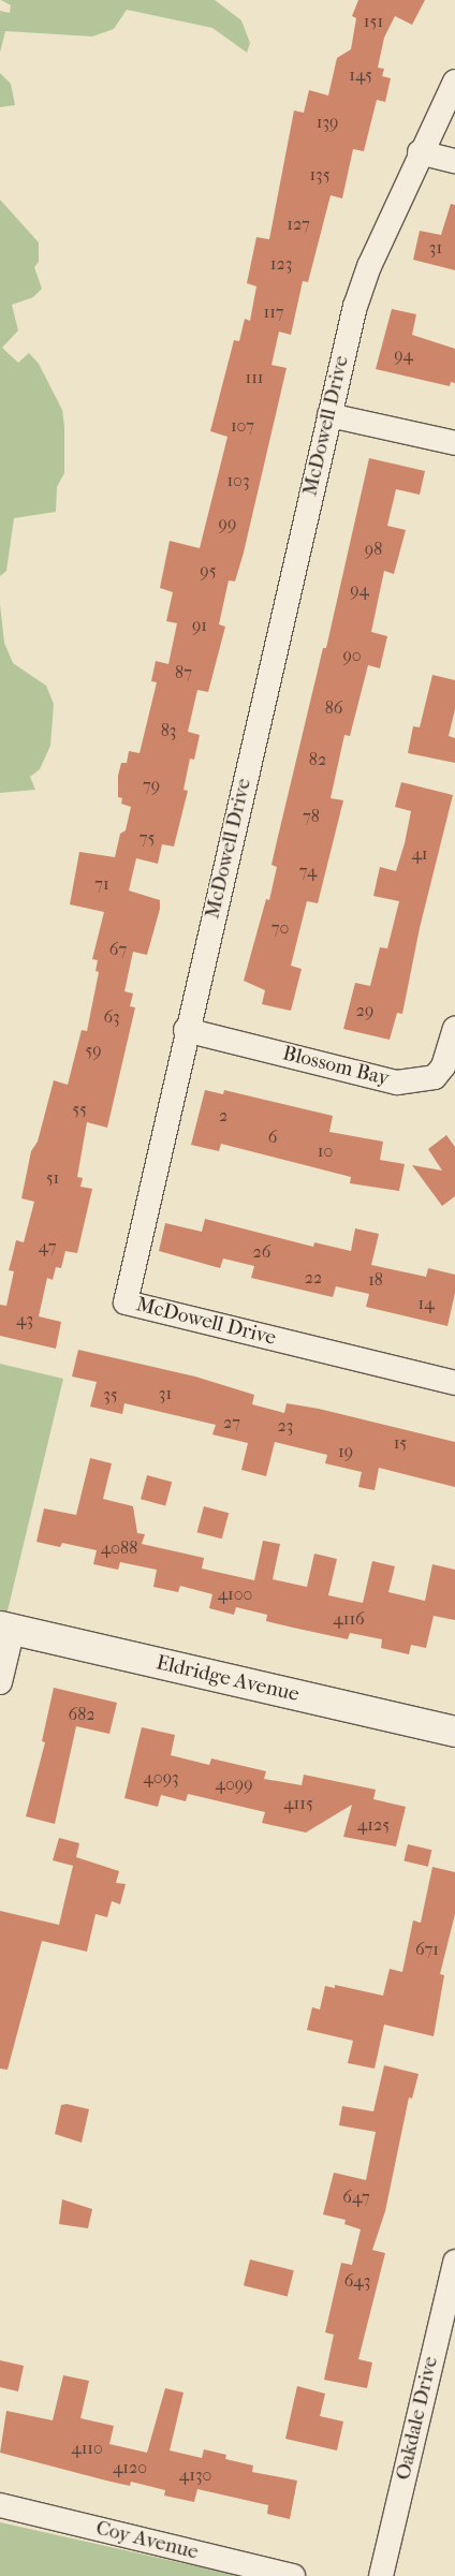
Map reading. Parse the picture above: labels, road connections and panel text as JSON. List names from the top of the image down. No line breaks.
{"streets":{"street":["McDowell Drive","Blossom Bay","Eldridge Avenue","Oakdale Drive","Coy Avenue"]},"crossings":[["McDowell Drive","Blossom Bay"]],"house_numbers":["151","145","139","135","127","31","123","117","94","111","107","103","99","98","95","94","91","90","87","86","83","82","79","78","75","41","74","71","70","67","29","63","59","55","2","6","10","51","47","26","22","18","14","43","31","35","27","23","15","19","4088","4100","4116","682","4093","4099","4115","4125","671","647","643","4110","4120","4130"]}
